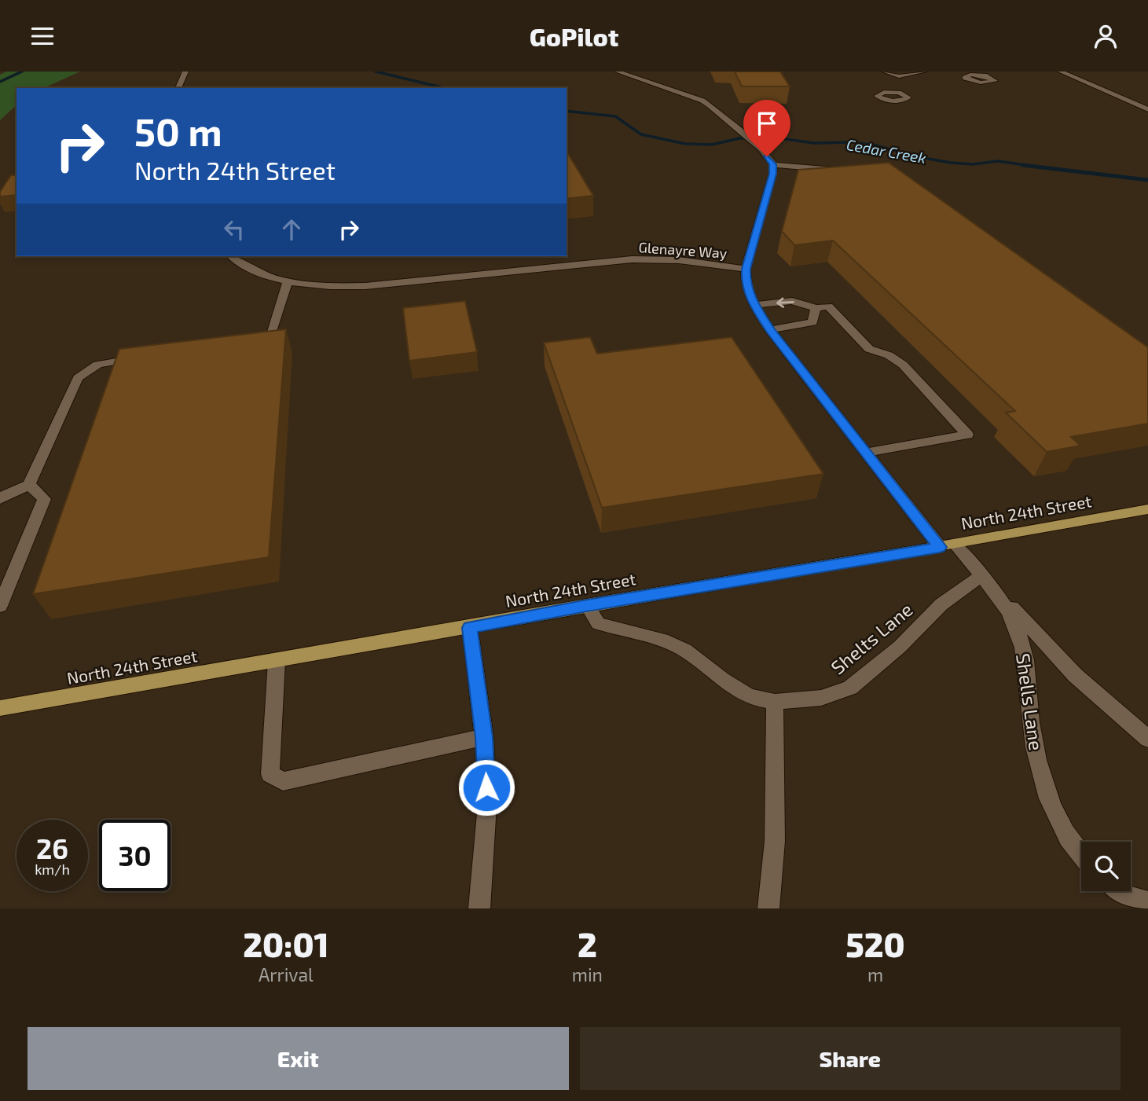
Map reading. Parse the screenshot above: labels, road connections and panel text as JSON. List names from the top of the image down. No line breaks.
{"streets":{"main road":["North 24th Street"],"street":["Glenayre Way","Shelts Lane","Shells Lane"]},"crossings":[["Glenayre Way","Shells Lane"],["North 24th Street","Shelts Lane"],["North 24th Street","Shells Lane"],["Shelts Lane","Shells Lane"]],"water":["Cedar Creek"],"page":{"header":"GoPilot","turn":["50 m","North 24th Street"],"speed":"26 km/h","limit":"30","eta":["20:01","Arrival","2","min","520","m"],"buttons":["Exit","Share"]}}
